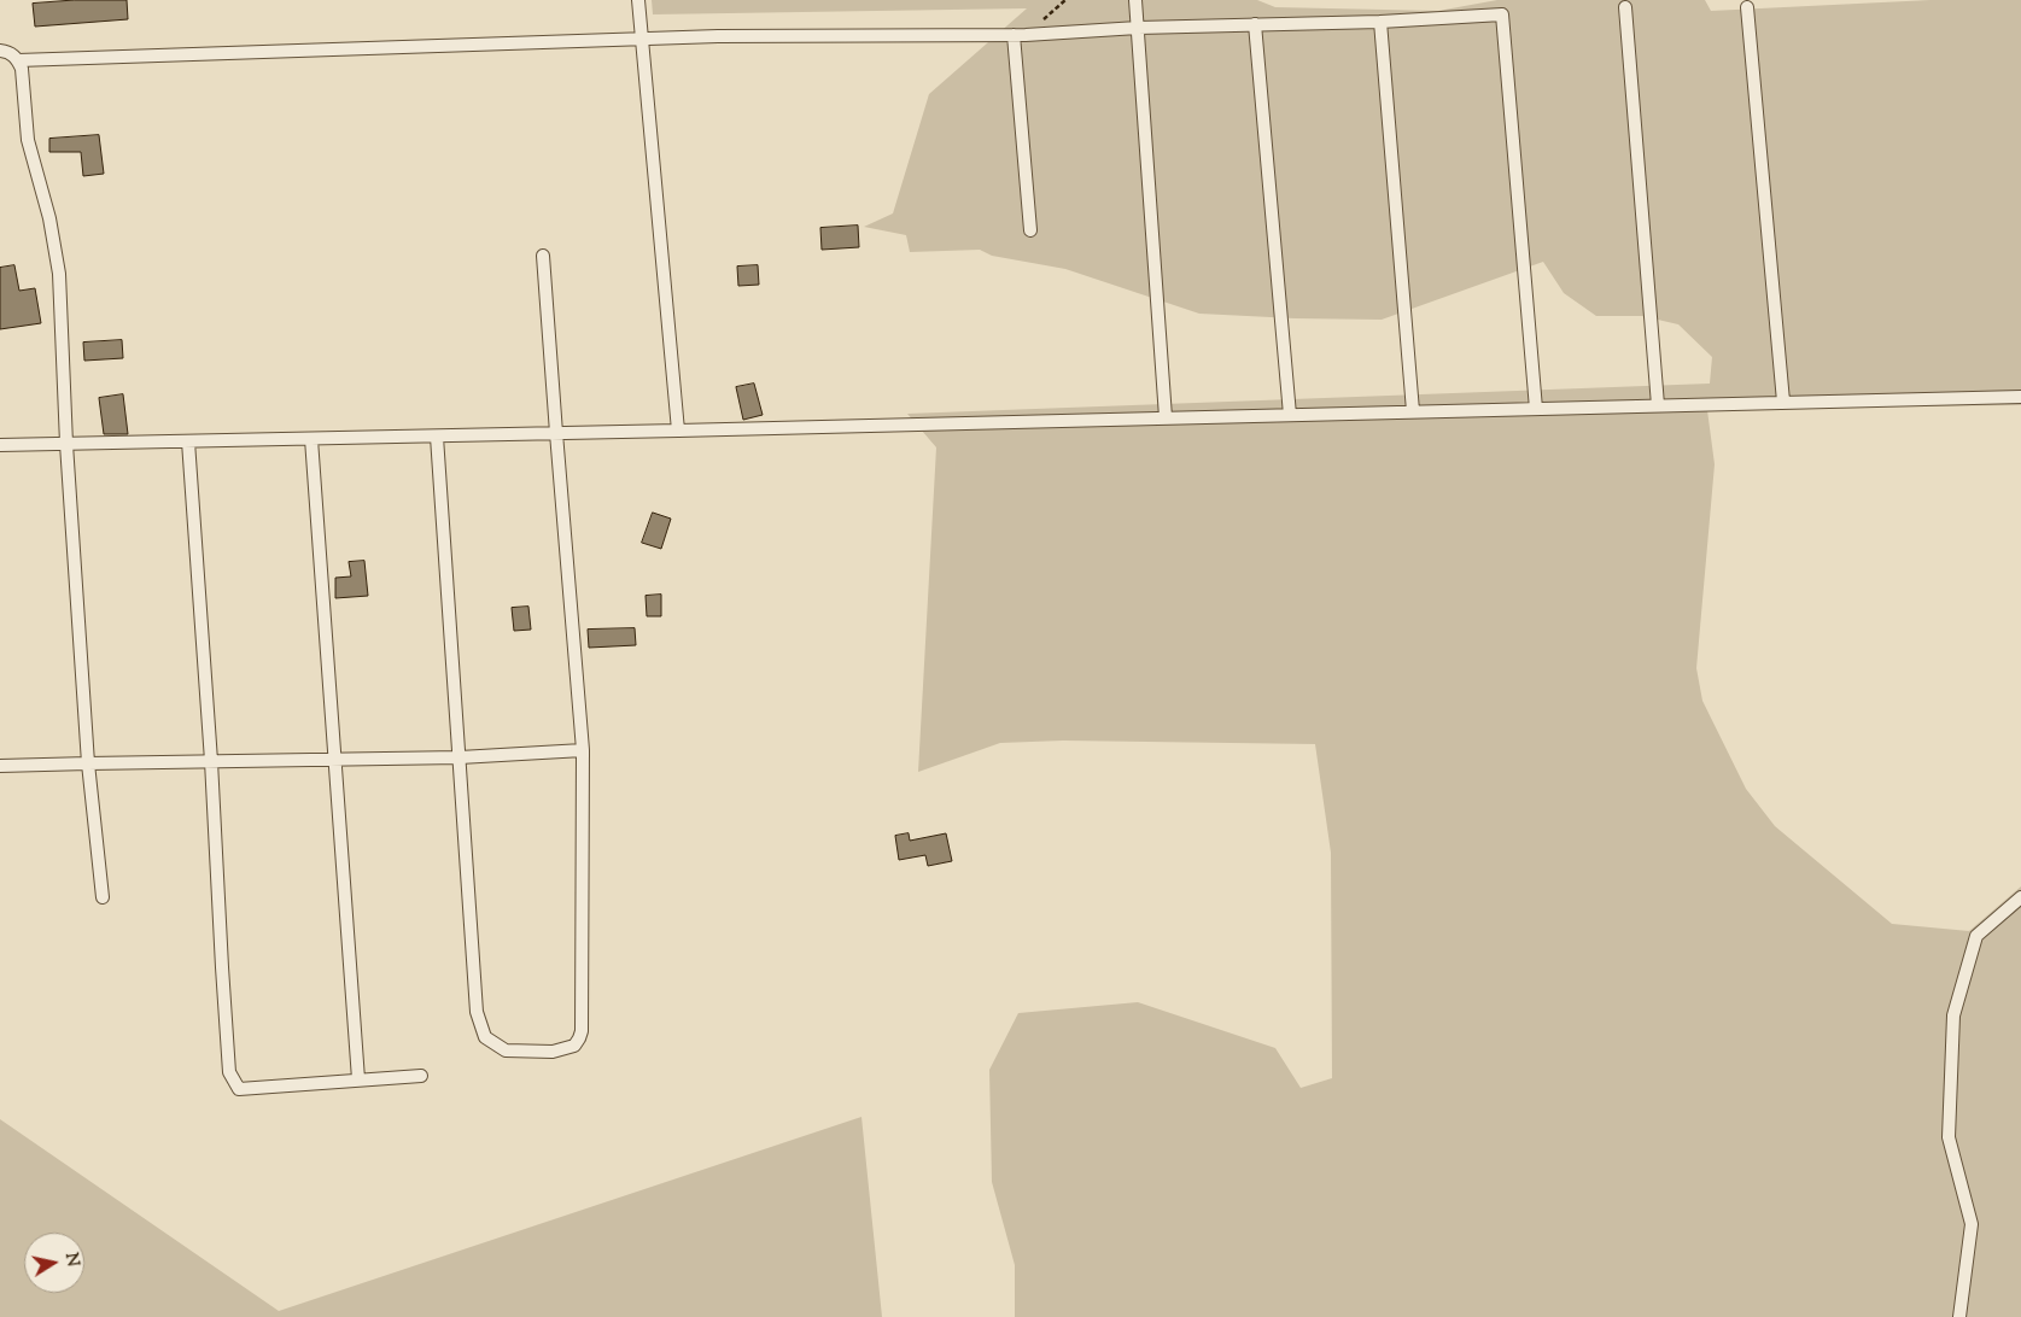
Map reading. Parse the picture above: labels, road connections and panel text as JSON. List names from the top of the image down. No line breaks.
{"north":"right"}
